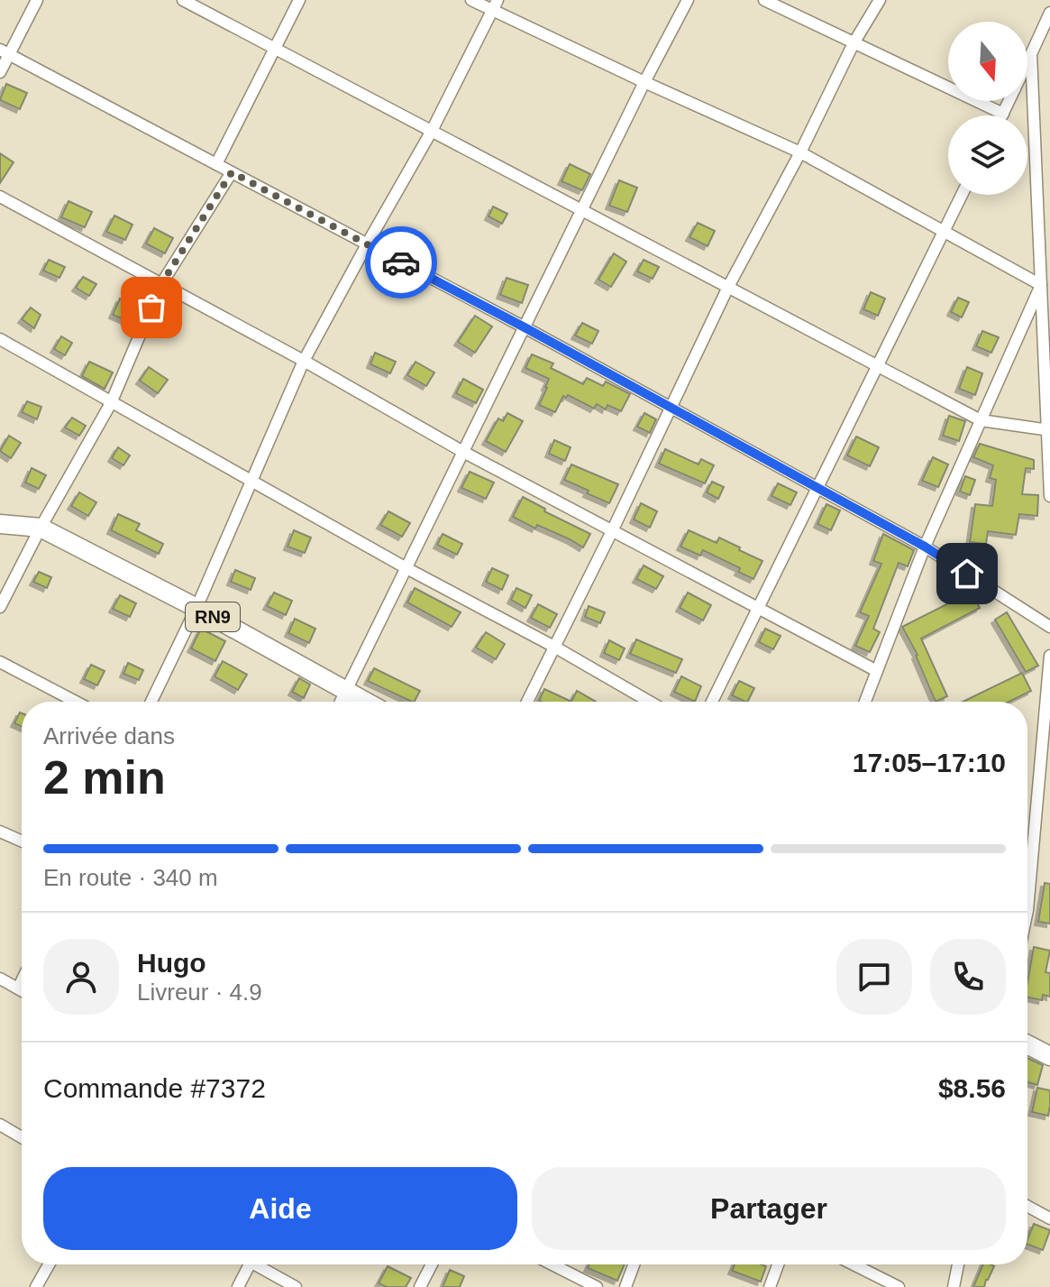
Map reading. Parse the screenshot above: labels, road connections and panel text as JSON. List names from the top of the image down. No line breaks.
{"streets":{"main road":["RN9"]},"north":"bottom","page":{"heading":["2 min","Arrivée dans","17:05–17:10"],"panel":["Hugo","Livreur · 4.9","Commande #7372","$8.56"],"bar":"En route · 340 m","buttons":["Aide","Partager"]}}
